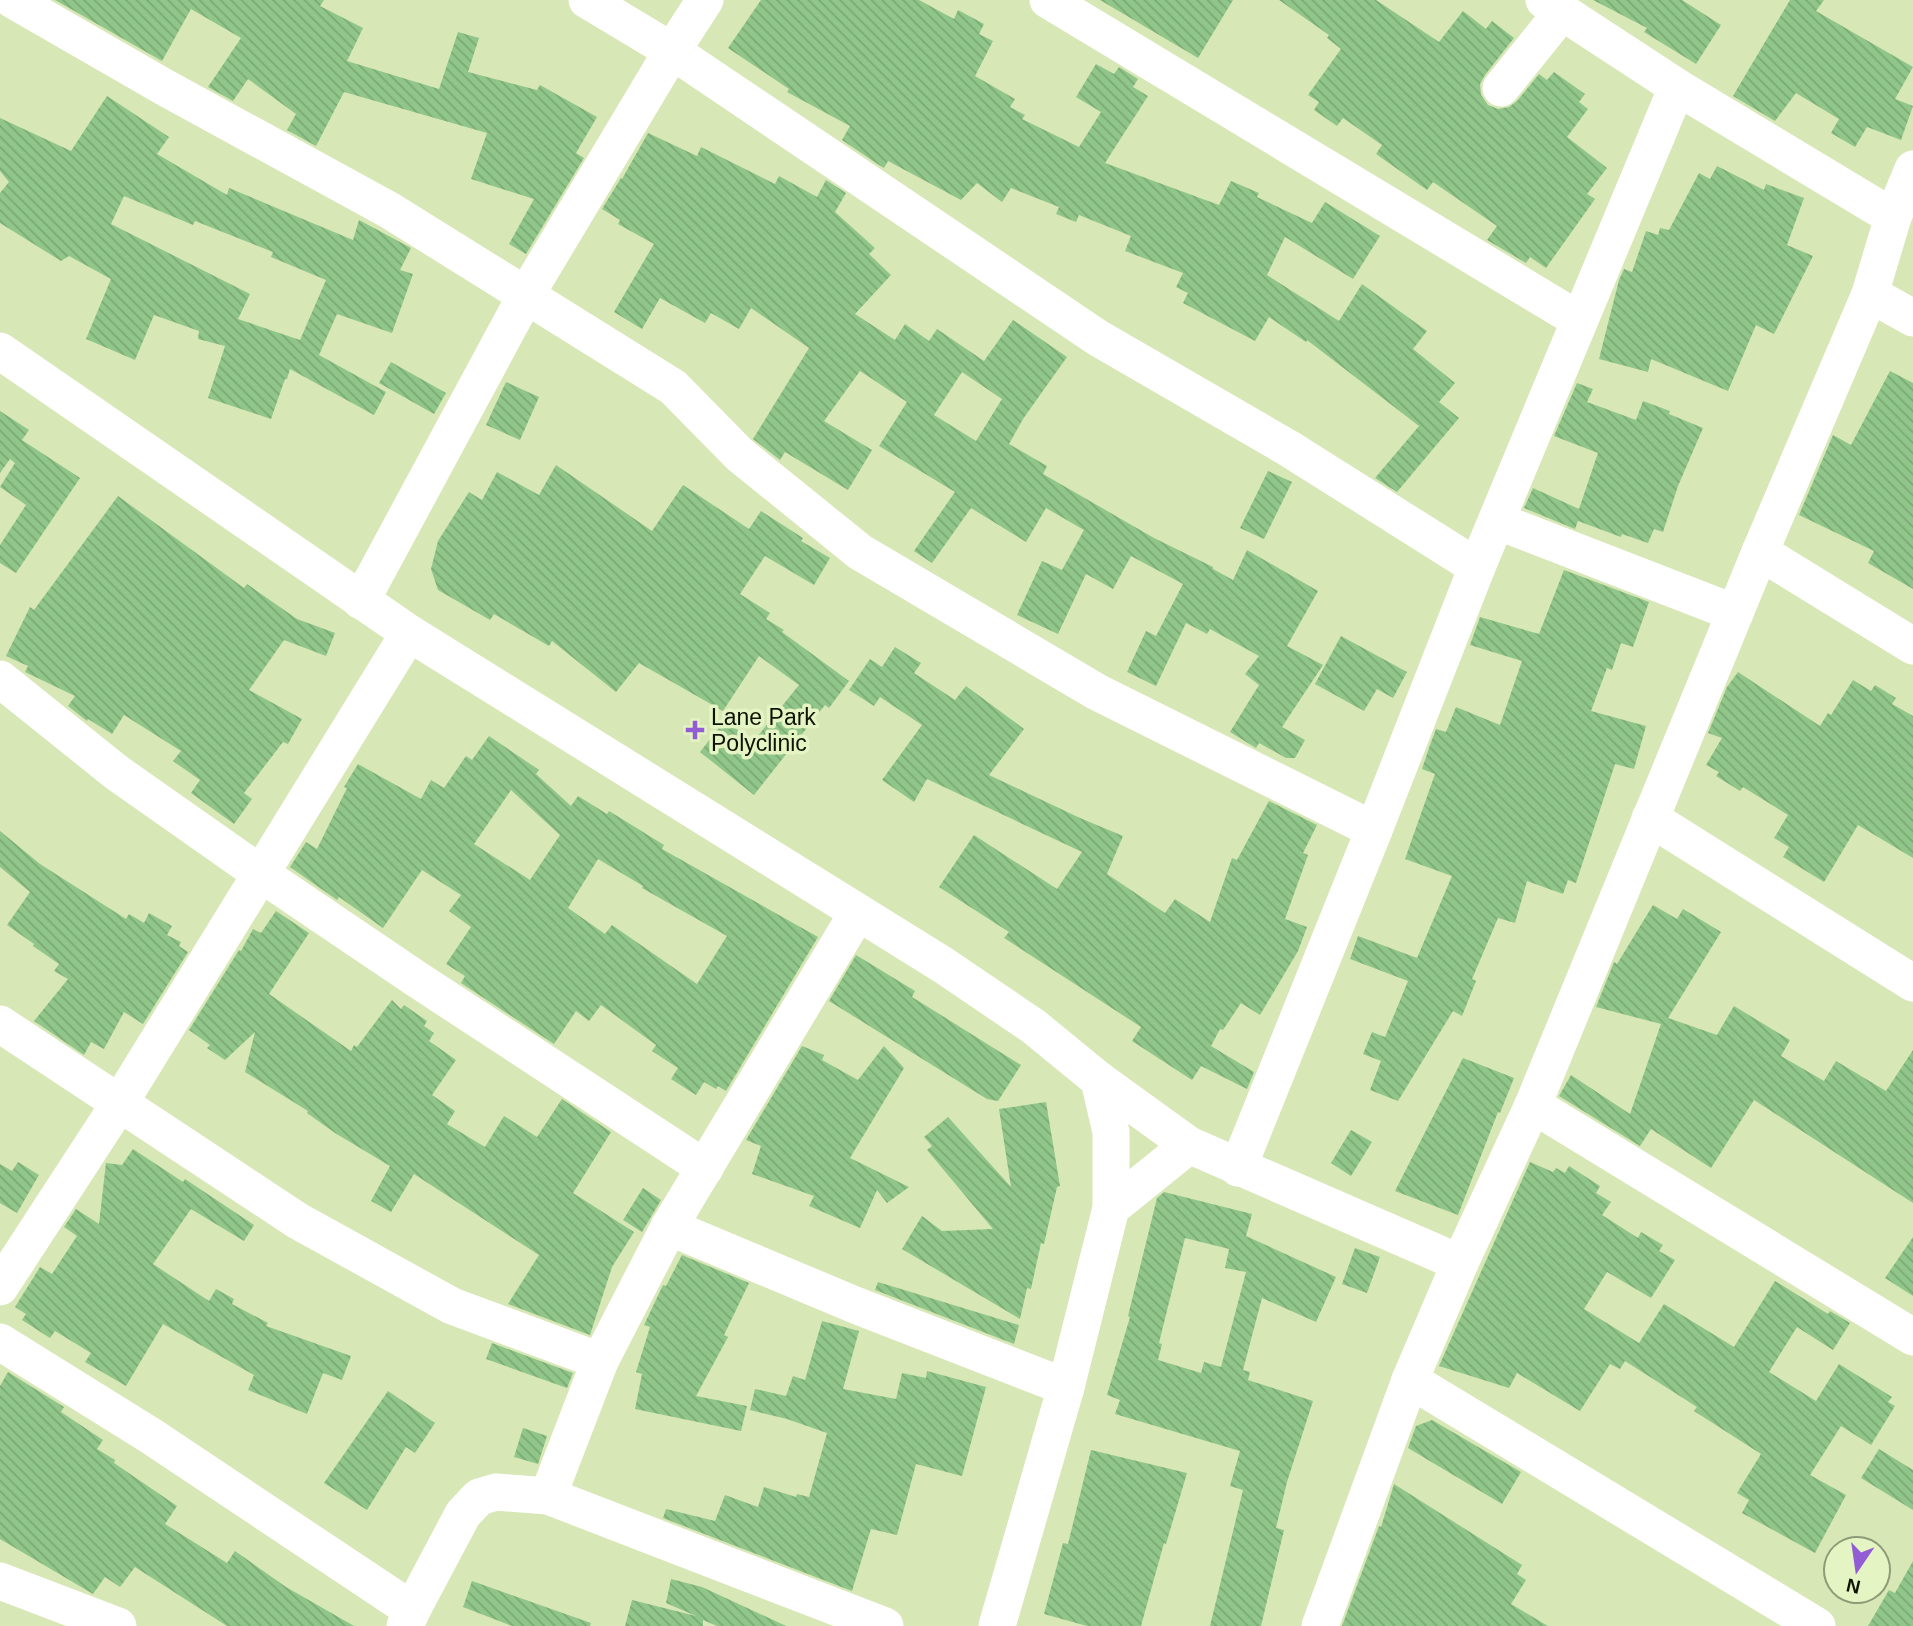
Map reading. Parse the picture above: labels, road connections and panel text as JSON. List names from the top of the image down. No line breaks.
{"places":{"health":["Lane Park Polyclinic"]},"north":"bottom"}
